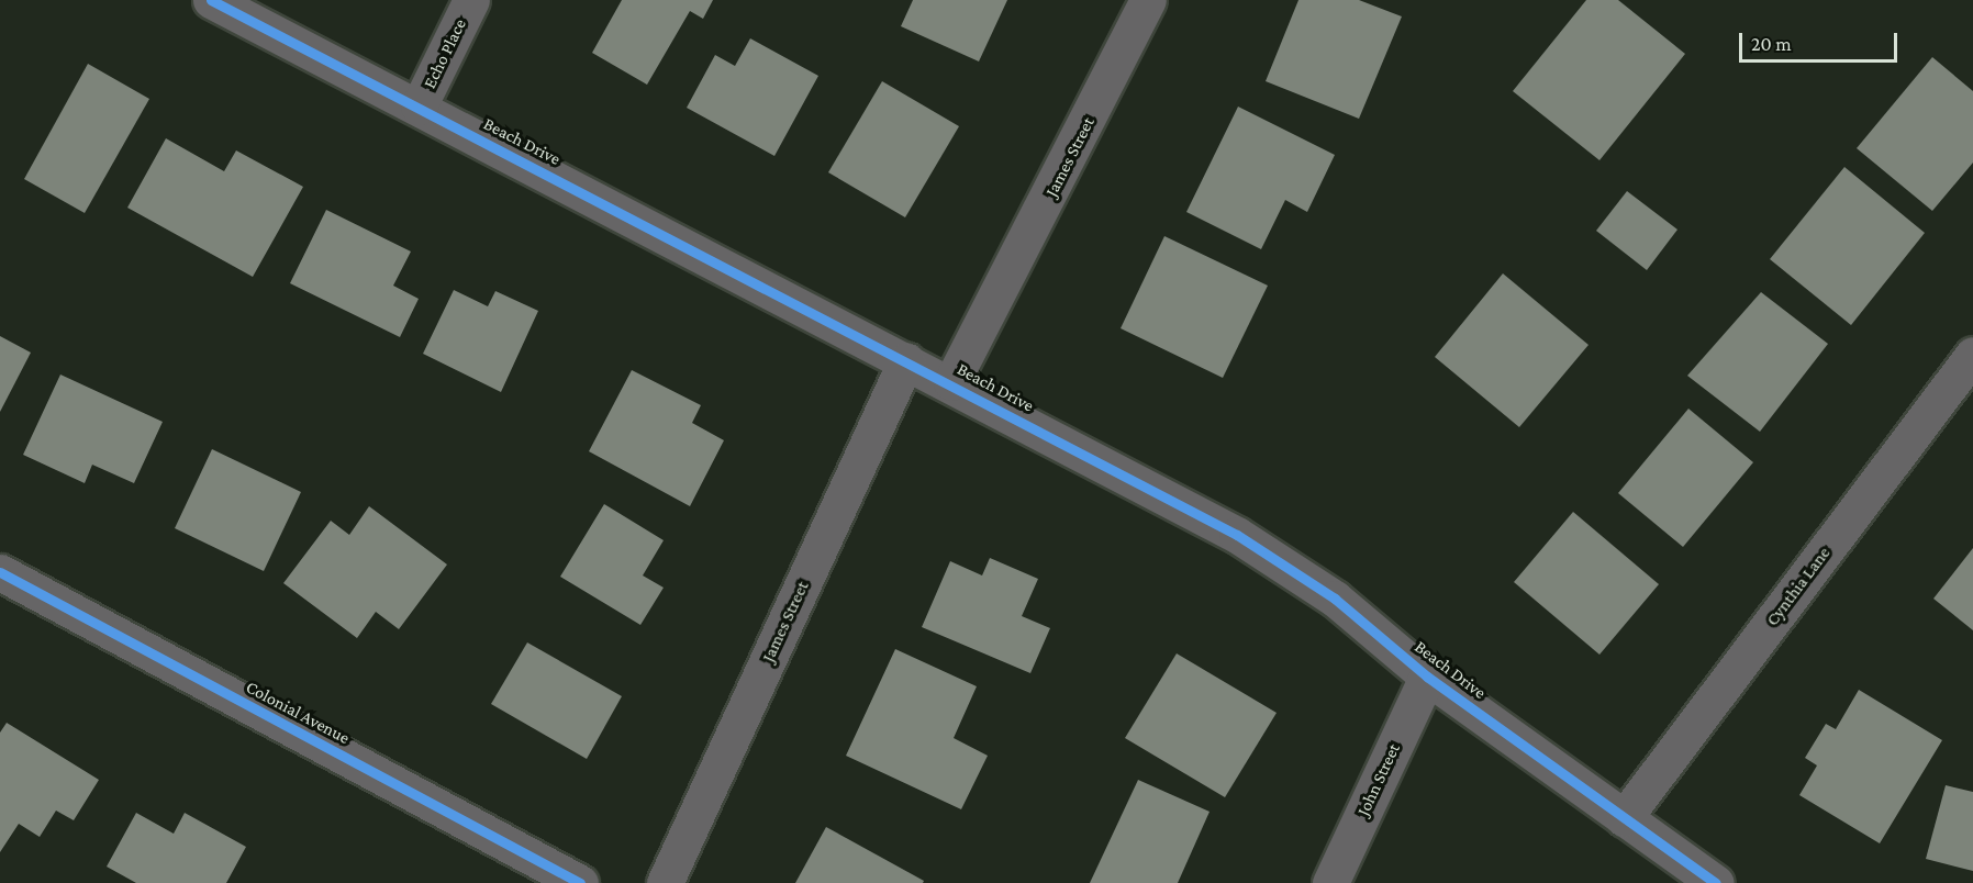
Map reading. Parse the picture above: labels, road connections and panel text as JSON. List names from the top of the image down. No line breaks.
{"streets":{"street":["Echo Place","Beach Drive","James Street","Cynthia Lane","Colonial Avenue","John Street"]},"crossings":[["Echo Place","Beach Drive"],["Beach Drive","James Street"],["Beach Drive","Cynthia Lane"],["Beach Drive","John Street"]],"scale_bar":"20 m"}
